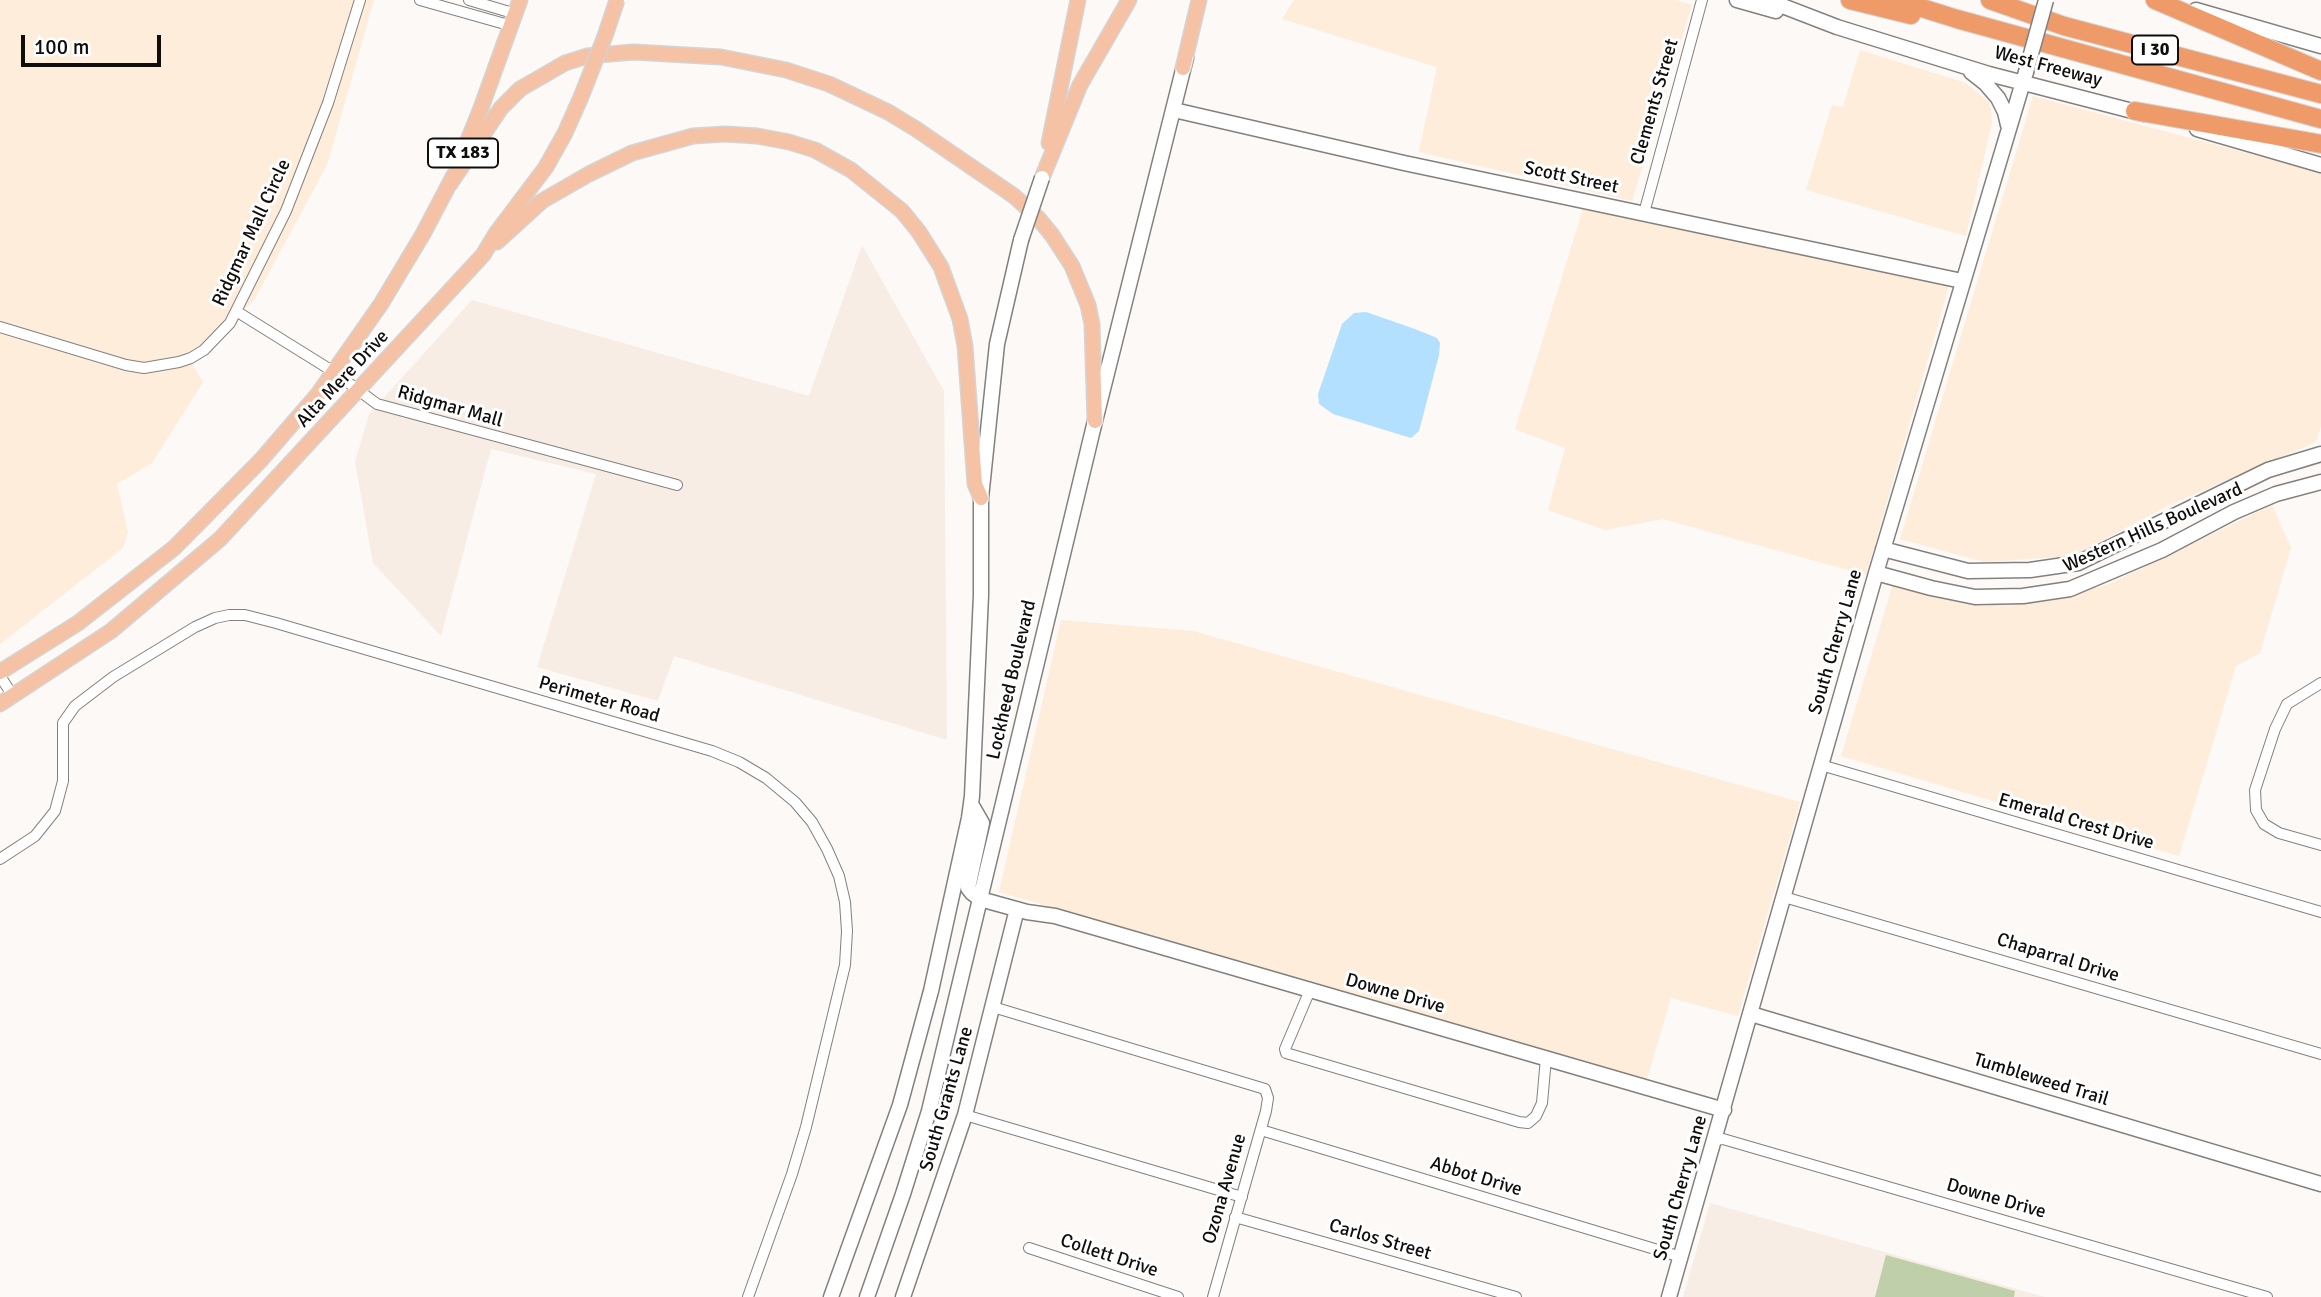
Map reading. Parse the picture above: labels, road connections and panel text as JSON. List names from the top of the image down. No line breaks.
{"streets":{"highway":["I 30","West Freeway"],"main road":["TX 183","Alta Mere Drive"],"street":["Clements Street","Scott Street","Ridgmar Mall Circle","Ridgmar Mall","Western Hills Boulevard","South Cherry Lane","Lockheed Boulevard","Perimeter Road","Emerald Crest Drive","Chaparral Drive","Downe Drive","Tumbleweed Trail","South Grants Lane","Abbot Drive","Ozona Avenue","Carlos Street","Collett Drive"]},"crossings":[["West Freeway","South Cherry Lane"],["Clements Street","Scott Street"],["Scott Street","South Cherry Lane"],["Scott Street","Lockheed Boulevard"],["Ridgmar Mall Circle","Ridgmar Mall"],["Alta Mere Drive","Ridgmar Mall"],["Western Hills Boulevard","South Cherry Lane"],["South Cherry Lane","Emerald Crest Drive"],["South Cherry Lane","Chaparral Drive"],["South Cherry Lane","Downe Drive"],["South Cherry Lane","Tumbleweed Trail"],["South Cherry Lane","Abbot Drive"],["Lockheed Boulevard","Downe Drive"],["Downe Drive","South Grants Lane"],["South Grants Lane","Ozona Avenue"],["Abbot Drive","Ozona Avenue"],["Ozona Avenue","Carlos Street"]],"scale_bar":"100 m"}
